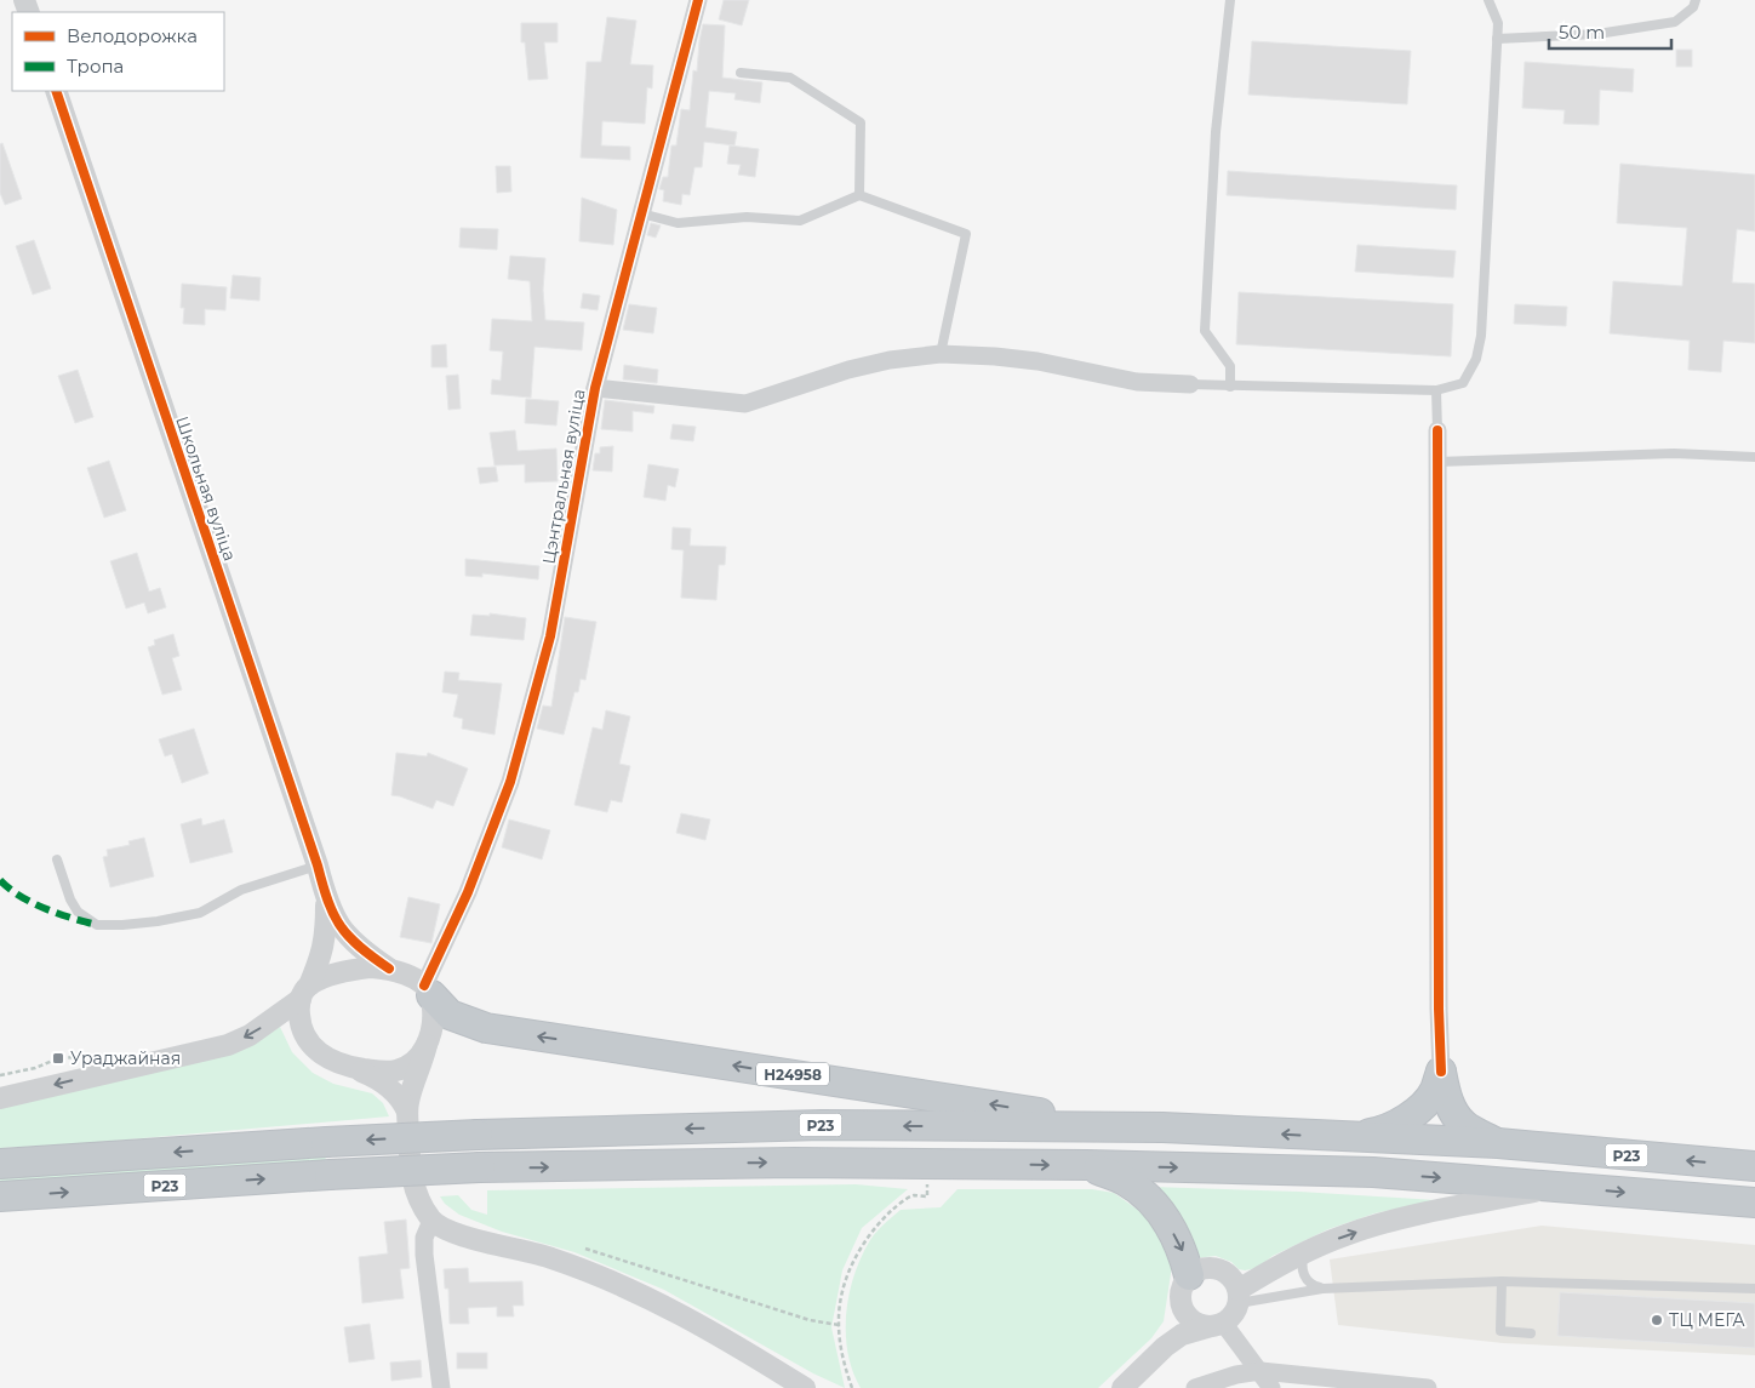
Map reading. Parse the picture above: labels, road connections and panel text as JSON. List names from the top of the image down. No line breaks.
{"streets":{"highway":["Н24958","Р23"],"street":["Цэнтральная вуліца","Школьная вуліца"]},"crossings":[["Цэнтральная вуліца","Н24958"],["Школьная вуліца","Н24958"],["Н24958","Р23"]],"places":{"transit":["Ураджайная"],"other":["ТЦ МЕГА"]},"legend":["Велодорожка","Тропа"],"scale_bar":"50 m"}
